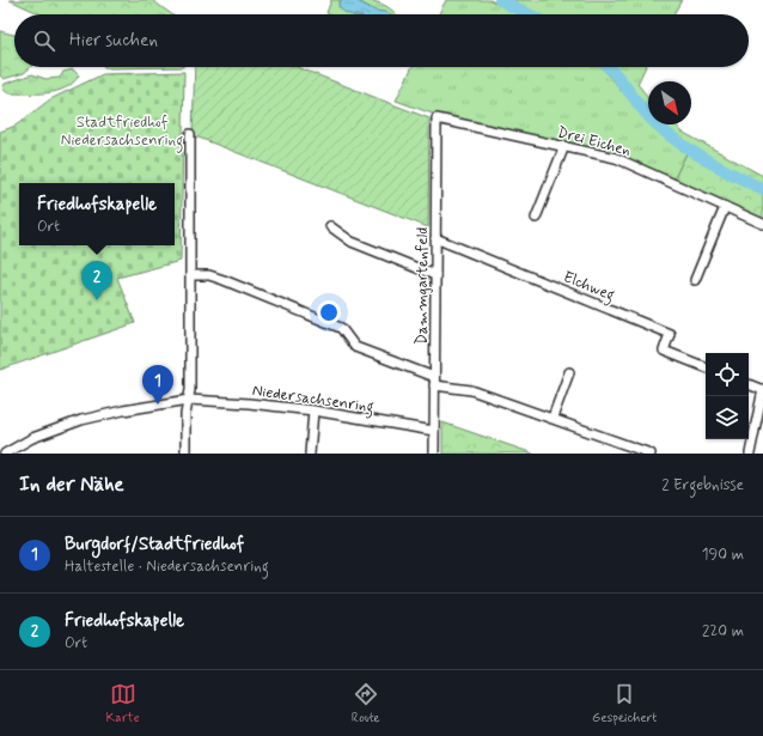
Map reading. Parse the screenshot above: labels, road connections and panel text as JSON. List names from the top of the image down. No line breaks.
{"streets":{"street":["Drei Eichen","Elchweg","Dammgartenfeld","Niedersachsenring"]},"crossings":[["Drei Eichen","Dammgartenfeld"],["Elchweg","Dammgartenfeld"],["Dammgartenfeld","Niedersachsenring"]],"parks":["Stadtfriedhof Niedersachsenring"],"north":"bottom right","page":{"search":"Hier suchen","popup":["Friedhofskapelle","Ort"],"pins":["2","1"],"heading":["In der Nähe","2 Ergebnisse"],"list":[{"mark":"1","name":"Burgdorf/Stadtfriedhof","note":"Haltestelle · Niedersachsenring","value":"190 m"},{"mark":"2","name":"Friedhofskapelle","note":"Ort","value":"220 m"}],"nav":["Karte","Route","Gespeichert"]}}
